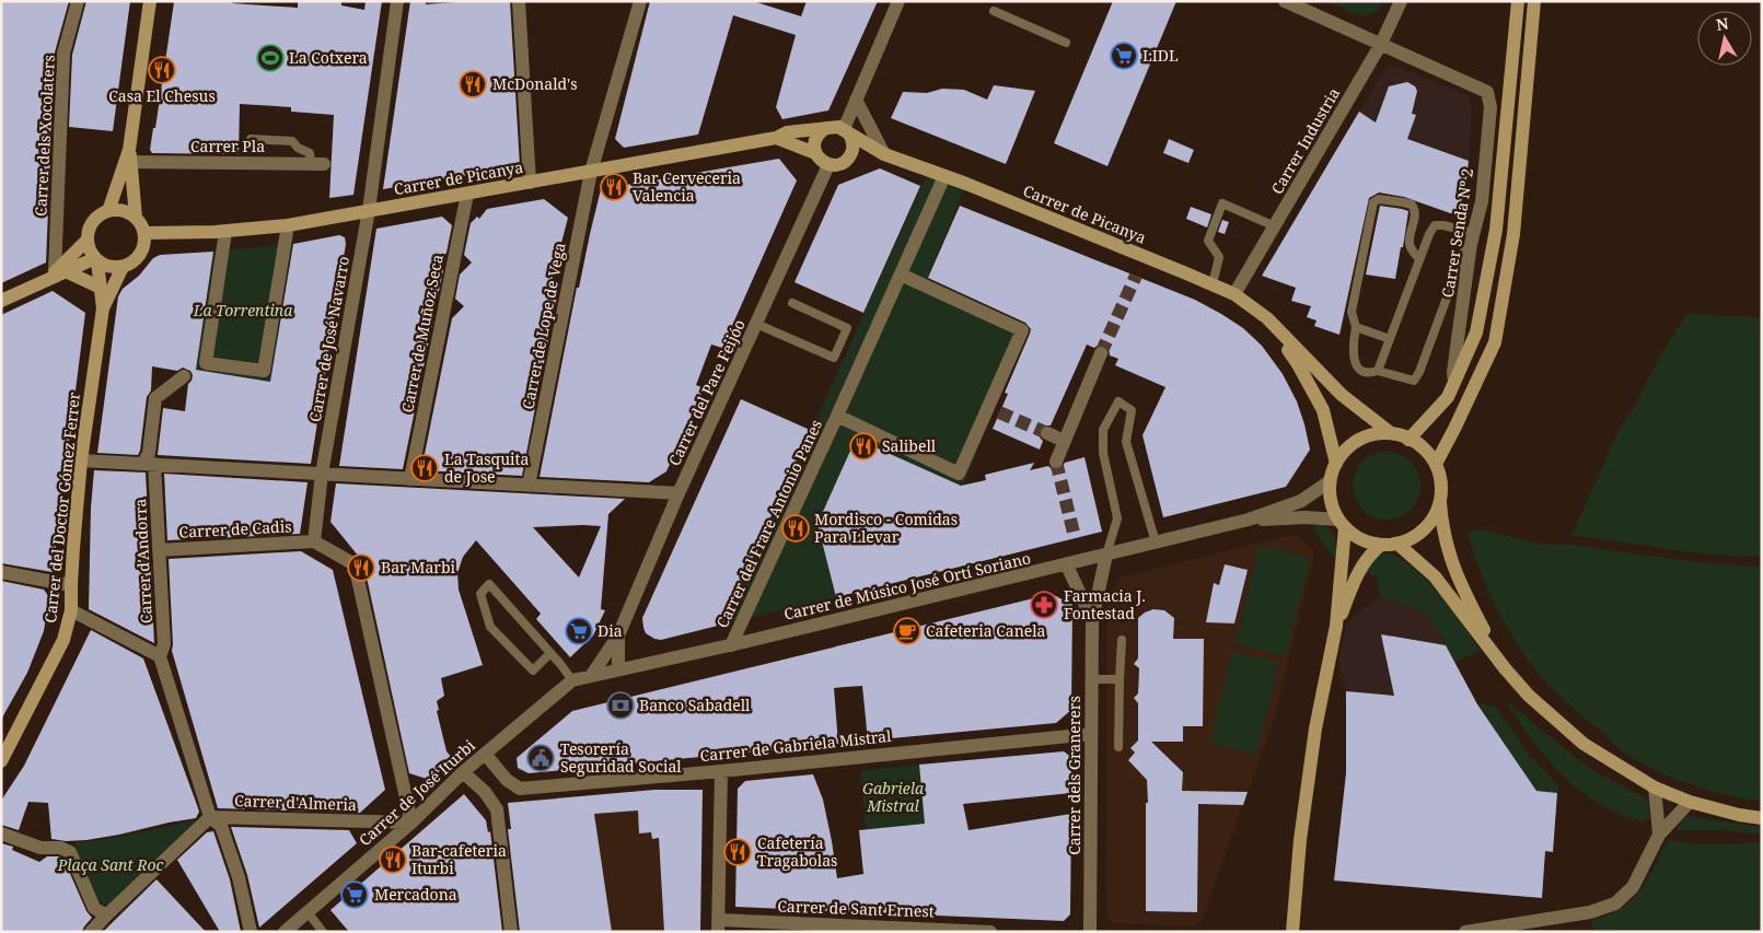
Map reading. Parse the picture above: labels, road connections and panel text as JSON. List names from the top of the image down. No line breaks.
{"streets":{"street":["Carrer dels Xocolaters","Carrer Industria","Carrer Pla","Carrer de Picanya","Carrer Senda Nº 2","Carrer de Lope de Vega","Carrer de Muñoz Seca","Carrer de José Navarro","Carrer del Pare Feijóo","Carrer del Doctor Gómez Ferrer","Carrer del Frare Antonio Panes","Carrer de Cadis","Carrer d'Andorra","Carrer de Músico José Ortí Soriano","Carrer de Gabriela Mistral","Carrer dels Granerers","Carrer de José Iturbi","Carrer d'Almeria","Carrer de Sant Ernest"]},"crossings":[["Carrer Industria","Carrer de Picanya"],["Carrer Industria","Carrer Senda Nº 2"],["Carrer de Picanya","Carrer de Lope de Vega"],["Carrer de Picanya","Carrer de Muñoz Seca"],["Carrer de Picanya","Carrer de José Navarro"],["Carrer de Picanya","Carrer del Pare Feijóo"],["Carrer de Picanya","Carrer del Doctor Gómez Ferrer"],["Carrer de Picanya","Carrer del Frare Antonio Panes"],["Carrer de Picanya","Carrer de Músico José Ortí Soriano"],["Carrer de José Navarro","Carrer de Cadis"],["Carrer del Pare Feijóo","Carrer de Músico José Ortí Soriano"],["Carrer del Frare Antonio Panes","Carrer de Músico José Ortí Soriano"],["Carrer de Cadis","Carrer d'Andorra"],["Carrer de Músico José Ortí Soriano","Carrer dels Granerers"],["Carrer de Músico José Ortí Soriano","Carrer de José Iturbi"],["Carrer de Gabriela Mistral","Carrer dels Granerers"],["Carrer de Gabriela Mistral","Carrer de José Iturbi"],["Carrer de José Iturbi","Carrer d'Almeria"]],"parks":["La Torrentina","Gabriela Mistral","Plaça Sant Roc"],"places":{"supermarket":["LIDL","Dia","Mercadona"],"sports":["La Cotxera"],"restaurant":["Casa El Chesus","McDonald's","Bar Cerveceria Valencia","Salibell","La Tasquita de Jose","Mordisco - Comidas Para Llevar","Bar Marbi","Cafetería Tragabolas","Bar-cafeteria Iturbi"],"pharmacy":["Farmacia J. Fontestad"],"cafe":["Cafeteria Canela"],"bank":["Banco Sabadell"],"public building":["Tesorería Seguridad Social"]},"north":"top"}
